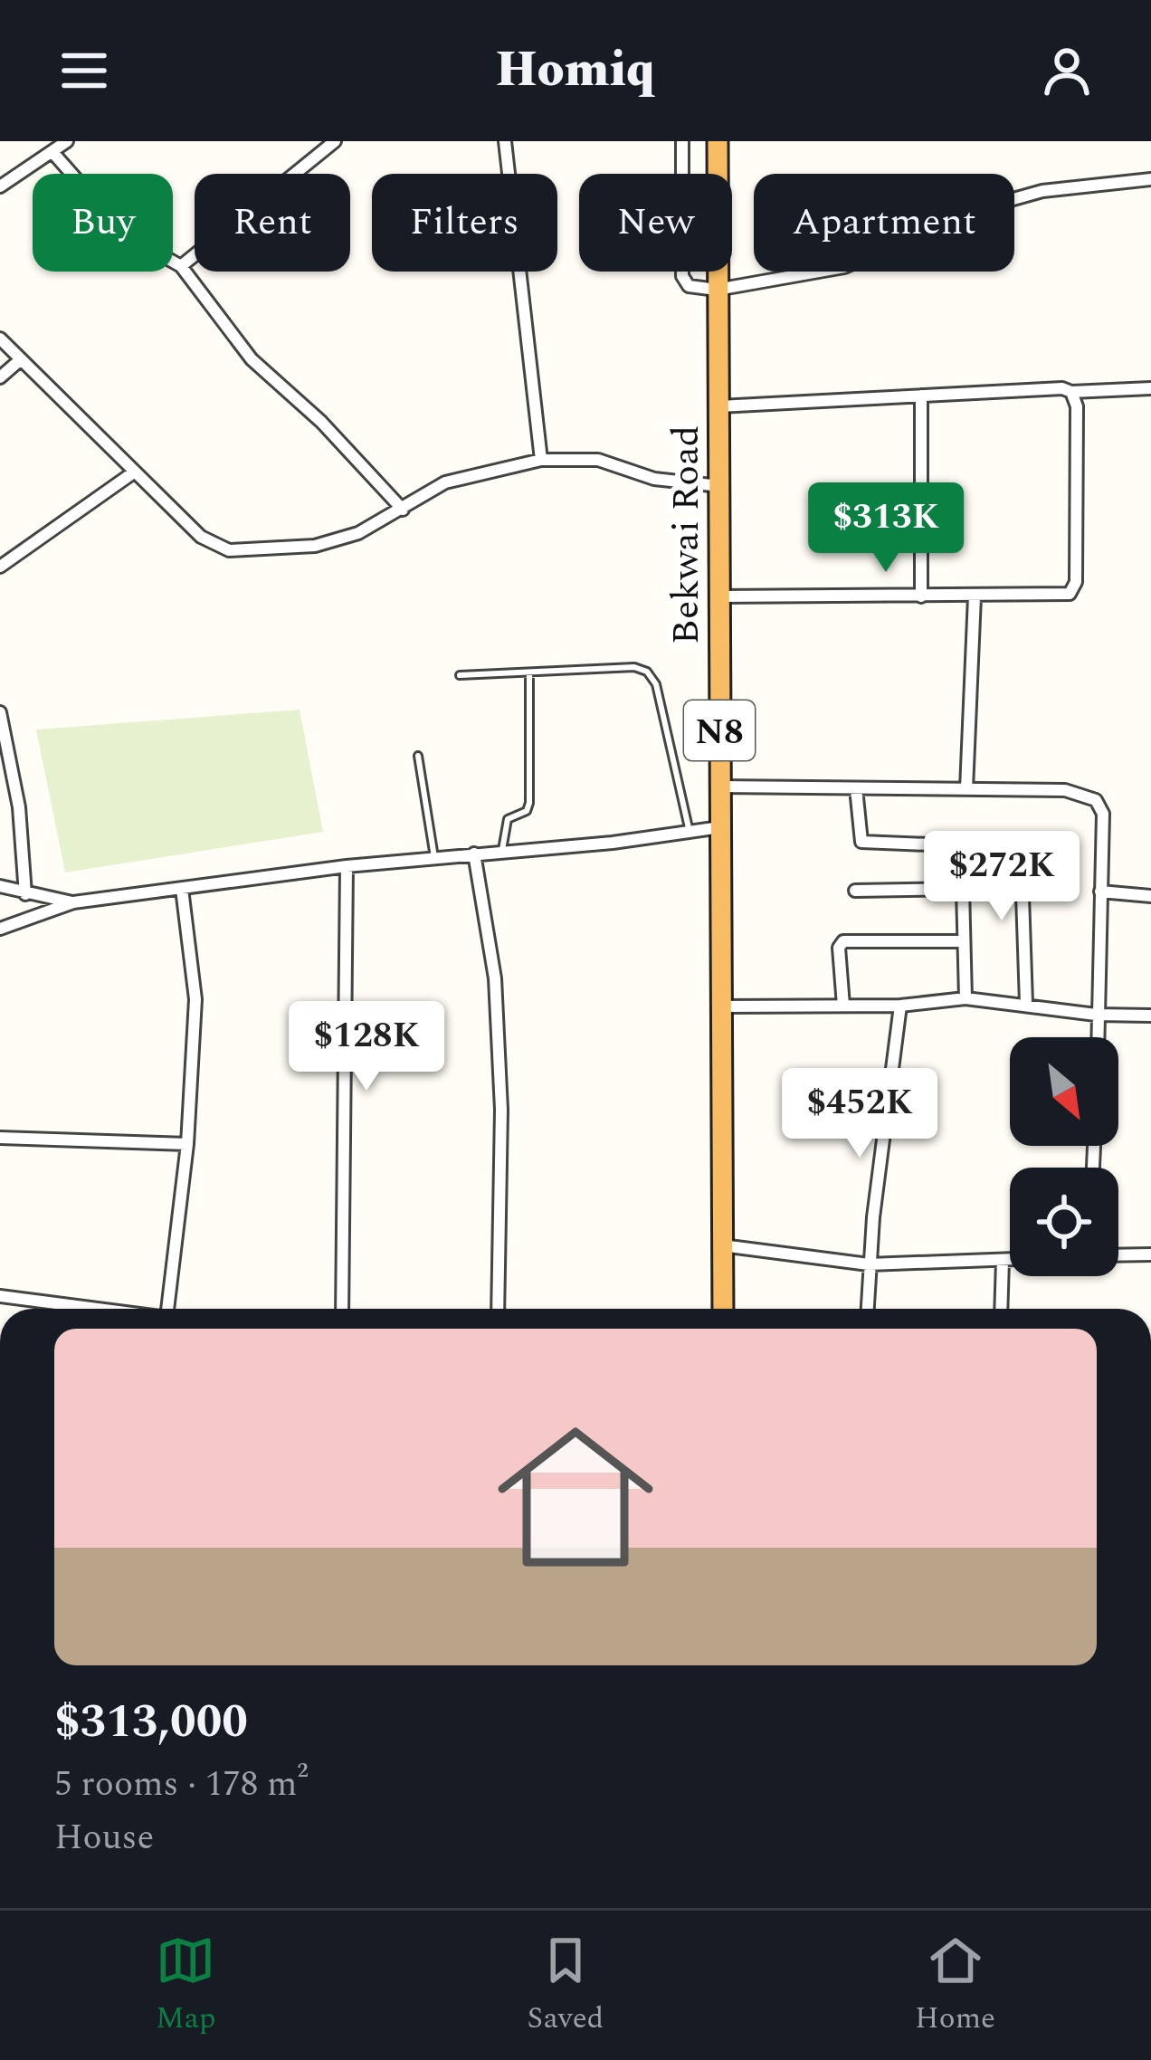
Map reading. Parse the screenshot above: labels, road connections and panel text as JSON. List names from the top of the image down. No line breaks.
{"streets":{"highway":["Bekwai Road","N8"]},"north":"bottom right","page":{"header":"Homiq","chip":["Buy","Rent","Filters","New","Apartment"],"price":["$313K","$272K","$128K","$452K"],"list":[{"name":"$313,000","note":"5 rooms · 178 m² · House"}],"tabs":["Map","Saved","Home"]}}
